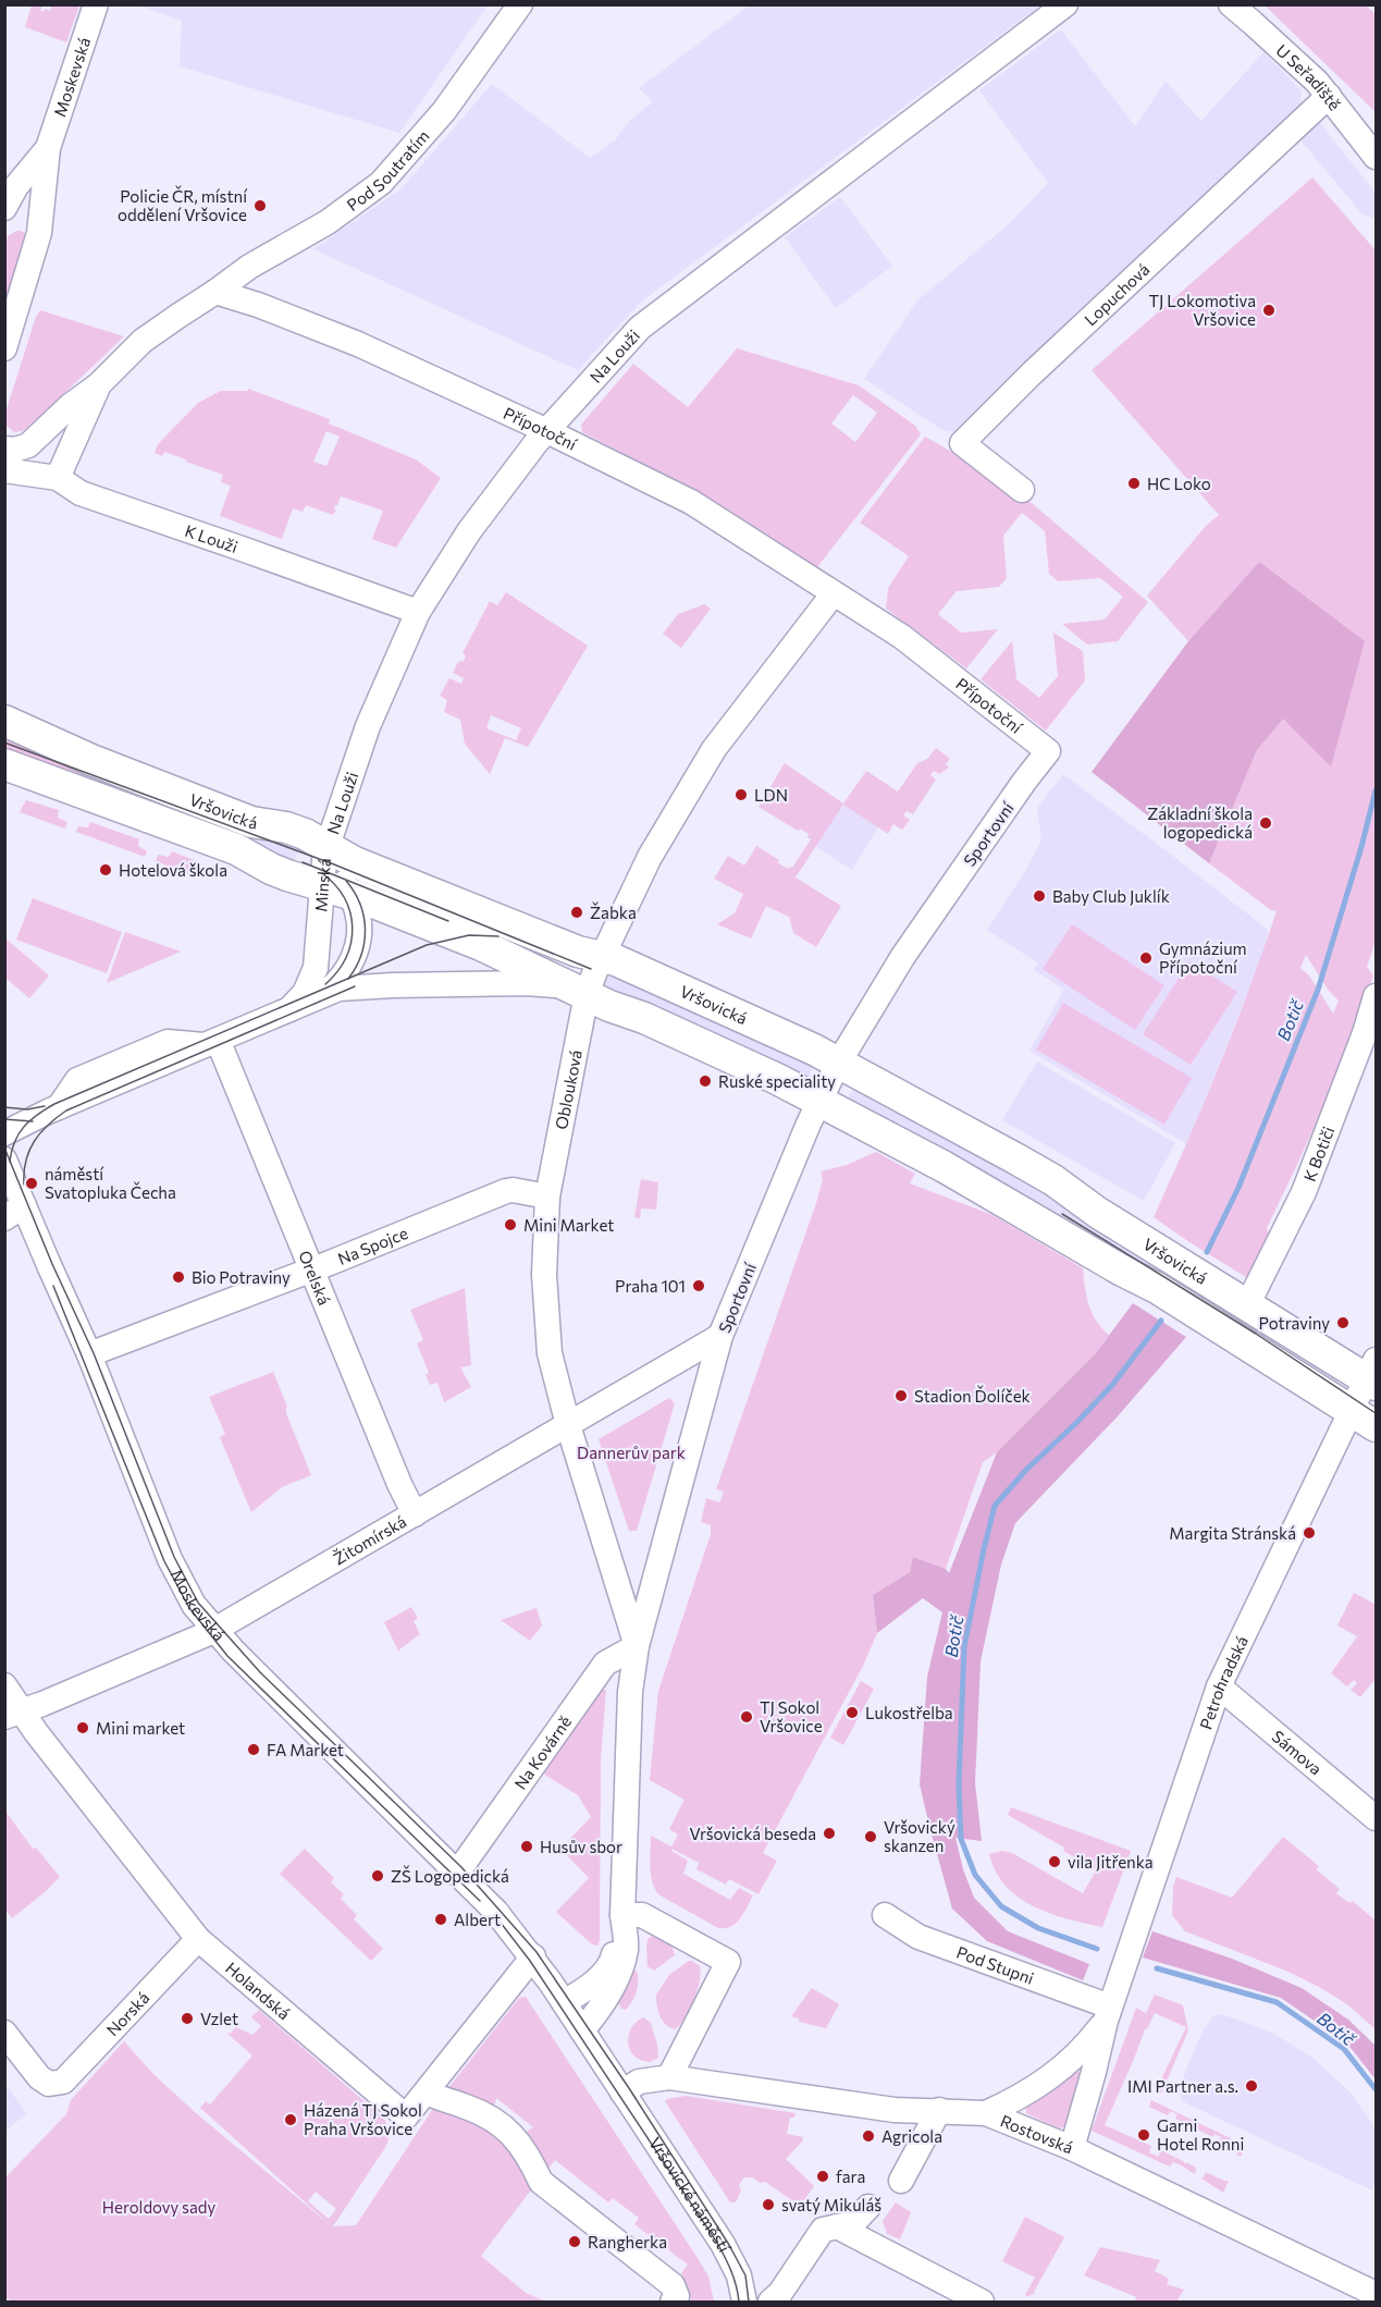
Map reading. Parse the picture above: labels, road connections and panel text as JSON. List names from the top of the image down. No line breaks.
{"streets":{"main road":["Vršovická"],"street":["Moskevská","U Seřadiště","Pod Soutratím","Lopuchová","Na Louži","Přípotoční","K Louži","Sportovní","Minská","Oblouková","K Botiči","Na Spojce","Orelská","Žitomírská","Petrohradská","Na Kovárně","Sámova","Pod Stupni","Holandská","Norská","Rostovská","Vršovické náměstí"]},"crossings":[["Moskevská","Na Spojce"],["Moskevská","Žitomírská"],["Moskevská","Na Kovárně"],["Moskevská","Holandská"],["Moskevská","Vršovické náměstí"],["U Seřadiště","Lopuchová"],["Pod Soutratím","Přípotoční"],["Na Louži","Přípotoční"],["Na Louži","K Louži"],["Na Louži","Vršovická"],["Na Louži","Minská"],["Přípotoční","Sportovní"],["Přípotoční","Oblouková"],["Vršovická","Sportovní"],["Vršovická","Minská"],["Vršovická","Oblouková"],["Vršovická","K Botiči"],["Vršovická","Petrohradská"],["Sportovní","Oblouková"],["Sportovní","Žitomírská"],["Sportovní","Na Kovárně"],["Minská","Oblouková"],["Minská","Orelská"],["Oblouková","Na Spojce"],["Oblouková","Žitomírská"],["Oblouková","Na Kovárně"],["Na Spojce","Orelská"],["Orelská","Žitomírská"],["Žitomírská","Holandská"],["Petrohradská","Sámova"],["Petrohradská","Pod Stupni"],["Petrohradská","Rostovská"],["Holandská","Norská"],["Holandská","Vršovické náměstí"]],"water":["Botič"],"parks":["Dannerův park","Heroldovy sady"],"places":["Policie ČR, místní oddělení Vršovice","TJ Lokomotiva Vršovice","HC Loko","LDN","Základní škola logopedická","Hotelová škola","Baby Club Juklík","Žabka","Gymnázium Přípotoční","Ruské speciality","náměstí Svatopluka Čecha","Mini Market","Bio Potraviny","Praha 101","Potraviny","Stadion Ďolíček","Margita Stránská","Lukostřelba","TJ Sokol Vršovice","Mini market","FA Market","Vršovická beseda","Vršovický skanzen","Husův sbor","vila Jitřenka","ZŠ Logopedická","Albert","Vzlet","IMI Partner a.s.","Házená TJ Sokol Praha Vršovice","Garni Hotel Ronni","Agricola","fara","svatý Mikuláš","Rangherka"]}
